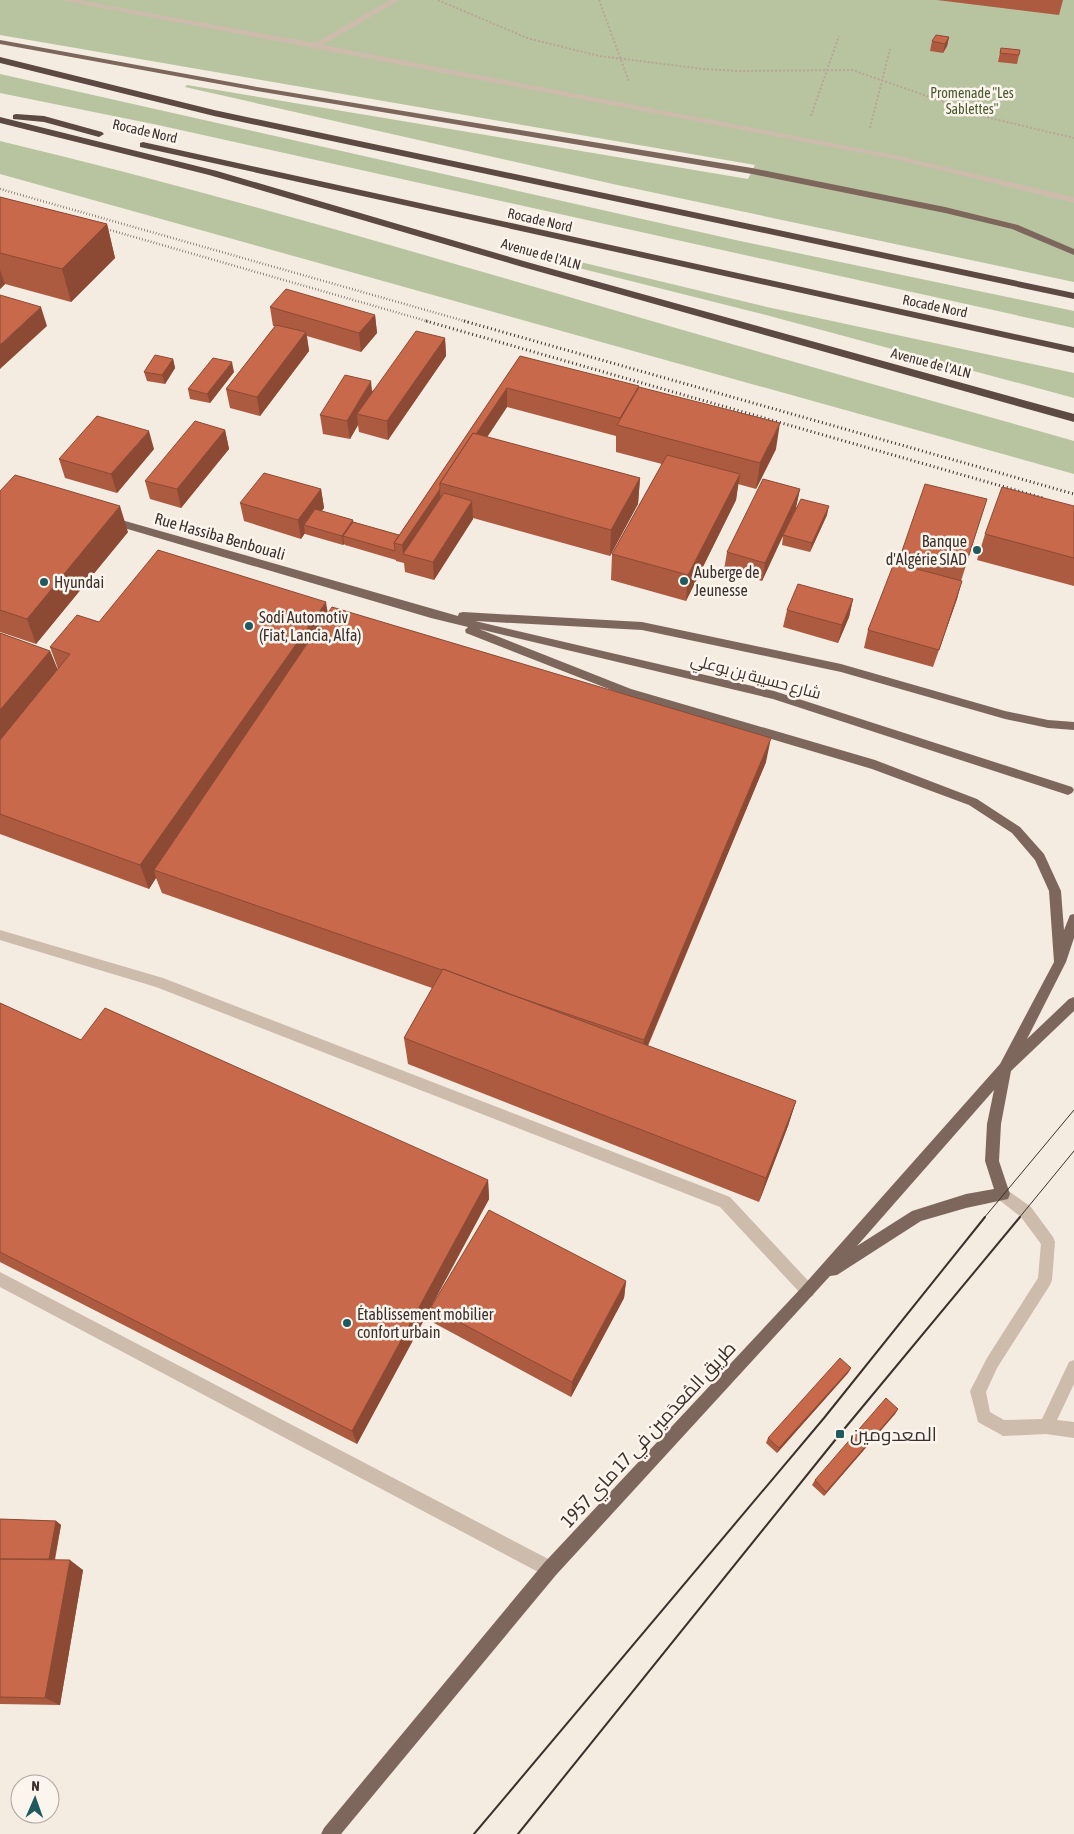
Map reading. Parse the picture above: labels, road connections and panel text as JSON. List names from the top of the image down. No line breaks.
{"streets":{"highway":["Rocade Nord","Avenue de l'ALN"],"main road":["Rue Hassiba Benbouali","شارع حسيبة بن بوعلي","طريق المُعدَمين في 17 ماي 1957"]},"crossings":[["Rue Hassiba Benbouali","شارع حسيبة بن بوعلي"]],"parks":["Promenade \"Les Sablettes\""],"places":{"other":["Banque d'Algérie SIAD","Auberge de Jeunesse","Hyundai","Sodi Automotiv (Fiat, Lancia, Alfa)","Établissement mobilier confort urbain"],"transit":["المعدومين"]},"north":"top"}
